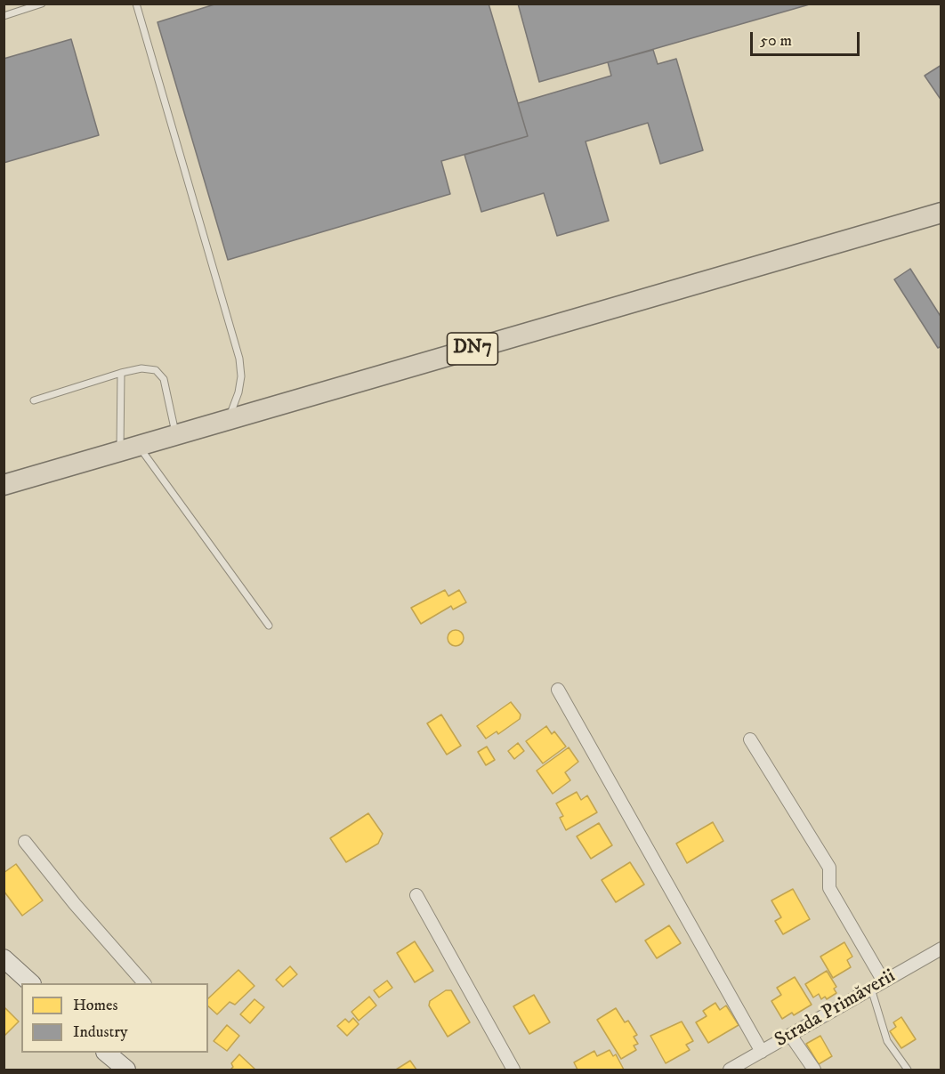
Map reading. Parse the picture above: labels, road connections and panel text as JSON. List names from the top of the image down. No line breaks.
{"streets":{"main road":["DN7"],"street":["Strada Primăverii"]},"legend":["Homes","Industry"],"scale_bar":"50 m"}
